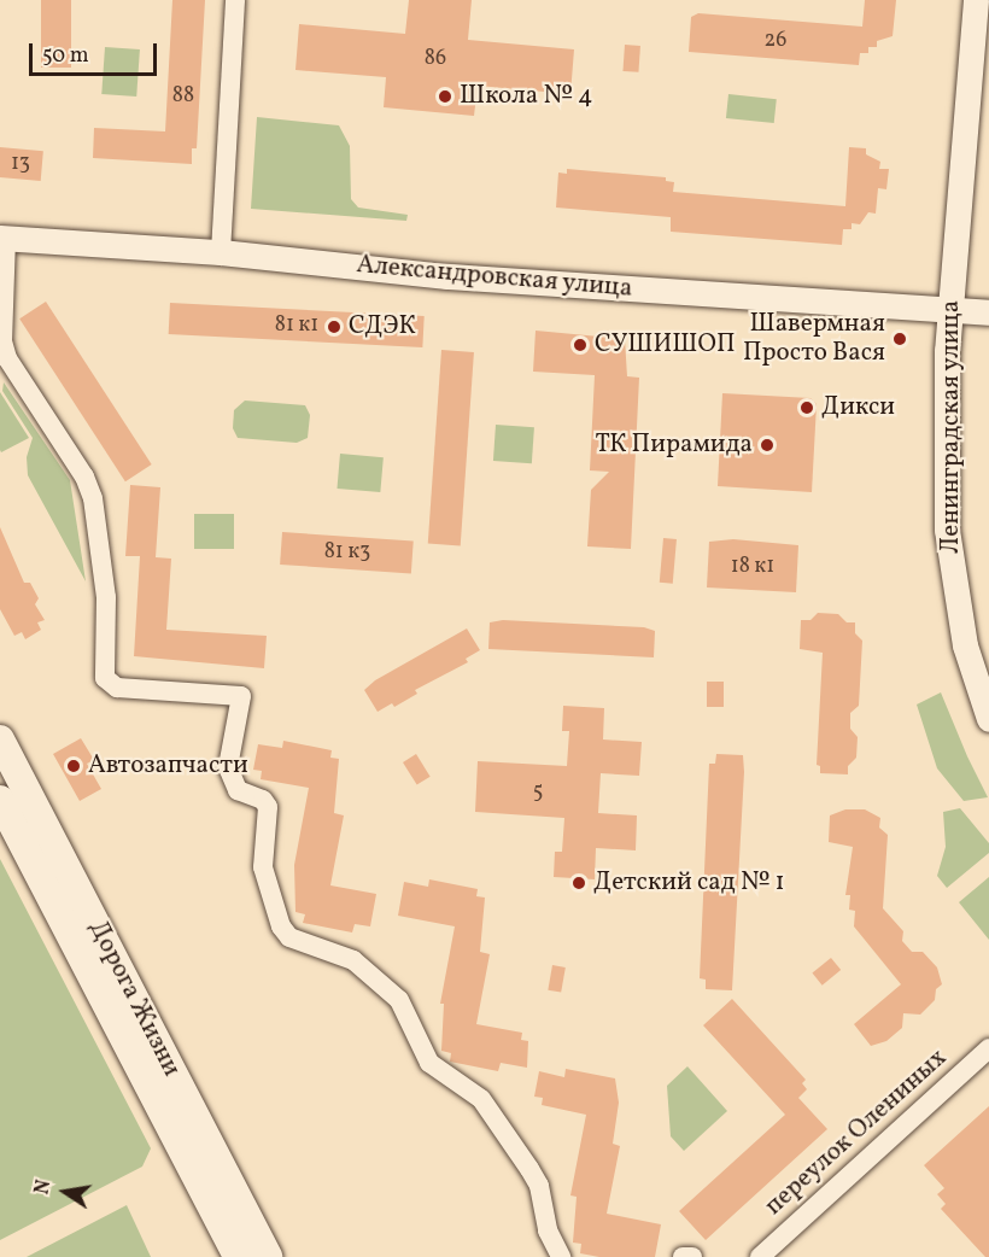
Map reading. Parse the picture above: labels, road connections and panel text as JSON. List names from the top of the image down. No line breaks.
{"streets":{"main road":["Дорога Жизни"],"street":["Александровская улица","Ленинградская улица","переулок Олениных"]},"crossings":[["Александровская улица","Ленинградская улица"]],"places":["Школа № 4","СДЭК","Шавермная Просто Вася","СУШИШОП","Дикси","ТК Пирамида","Автозапчасти","Детский сад № 1"],"house_numbers":["26","86","88","13","81 к1","81 к3","18 к1","5"],"scale_bar":"50 m","north":"left"}
